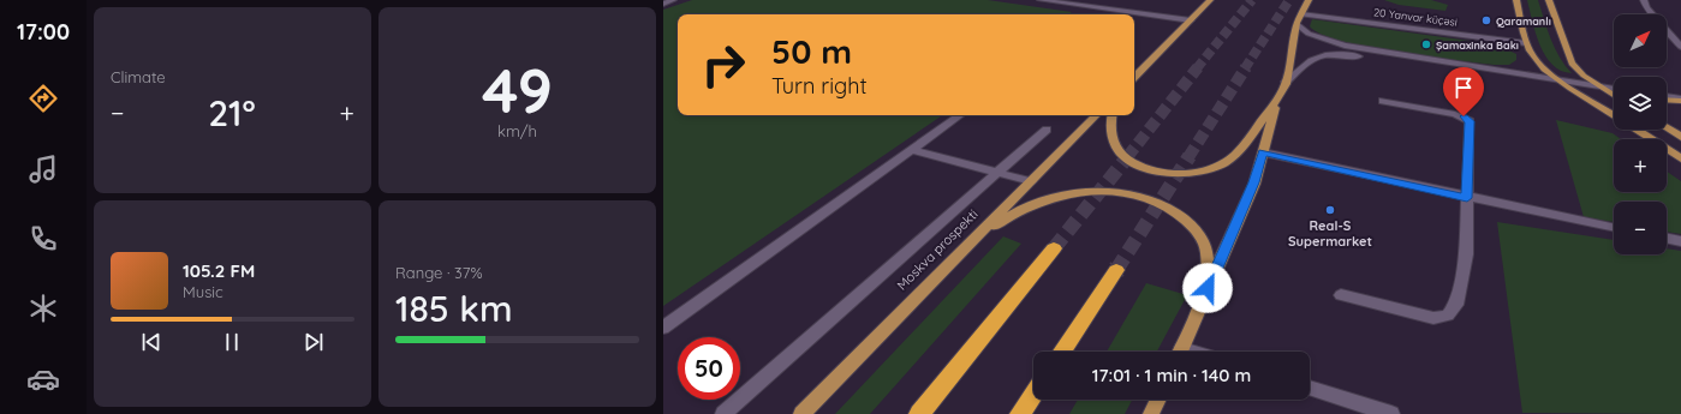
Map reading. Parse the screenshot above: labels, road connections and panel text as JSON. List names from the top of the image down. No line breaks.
{"streets":{"main road":["Moskva prospekti"],"street":["20 Yanvar küçəsi"]},"places":["Qaramanlı","Şamaxinka Bakı","Real-S Supermarket"],"north":"top right","page":{"tabs":"17:00","tile":["Climate",["49","km/h"],["Range · 37%","185 km"]],"map_buttons":["+","−"],"turn":["50 m","Turn right"],"heat":["−","21°","+"],"song":["105.2 FM","Music"],"limit":"50","trip":"17:01 · 1 min · 140 m"}}
